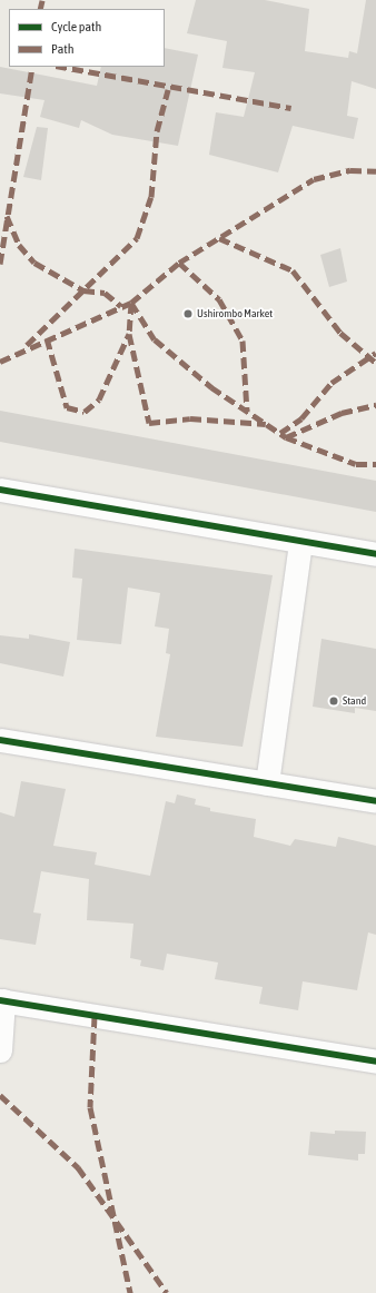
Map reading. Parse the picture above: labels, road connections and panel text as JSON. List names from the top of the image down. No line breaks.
{"places":["Ushirombo Market","Stand"],"legend":["Cycle path","Path"]}
